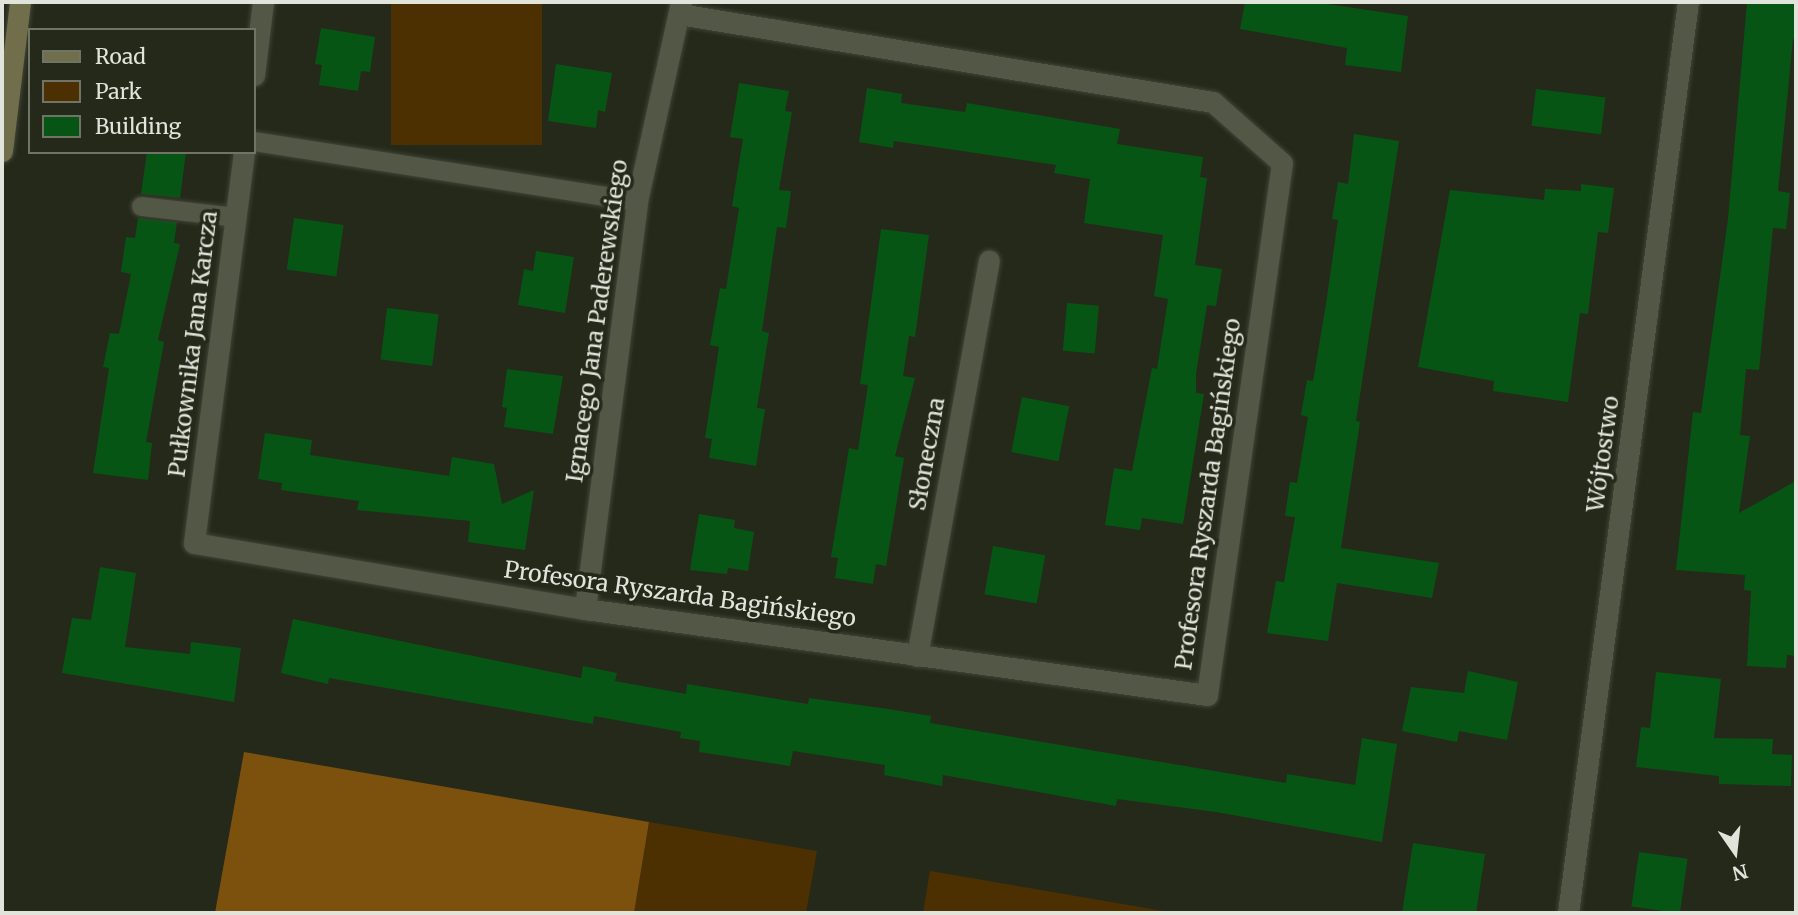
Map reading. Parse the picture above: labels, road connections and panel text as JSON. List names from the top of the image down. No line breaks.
{"streets":{"street":["Ignacego Jana Paderewskiego","Pułkownika Jana Karcza","Słoneczna","Wójtostwo","Profesora Ryszarda Bagińskiego"]},"crossings":[["Ignacego Jana Paderewskiego","Profesora Ryszarda Bagińskiego"],["Pułkownika Jana Karcza","Profesora Ryszarda Bagińskiego"],["Słoneczna","Profesora Ryszarda Bagińskiego"]],"legend":["Road","Park","Building"],"north":"bottom"}
